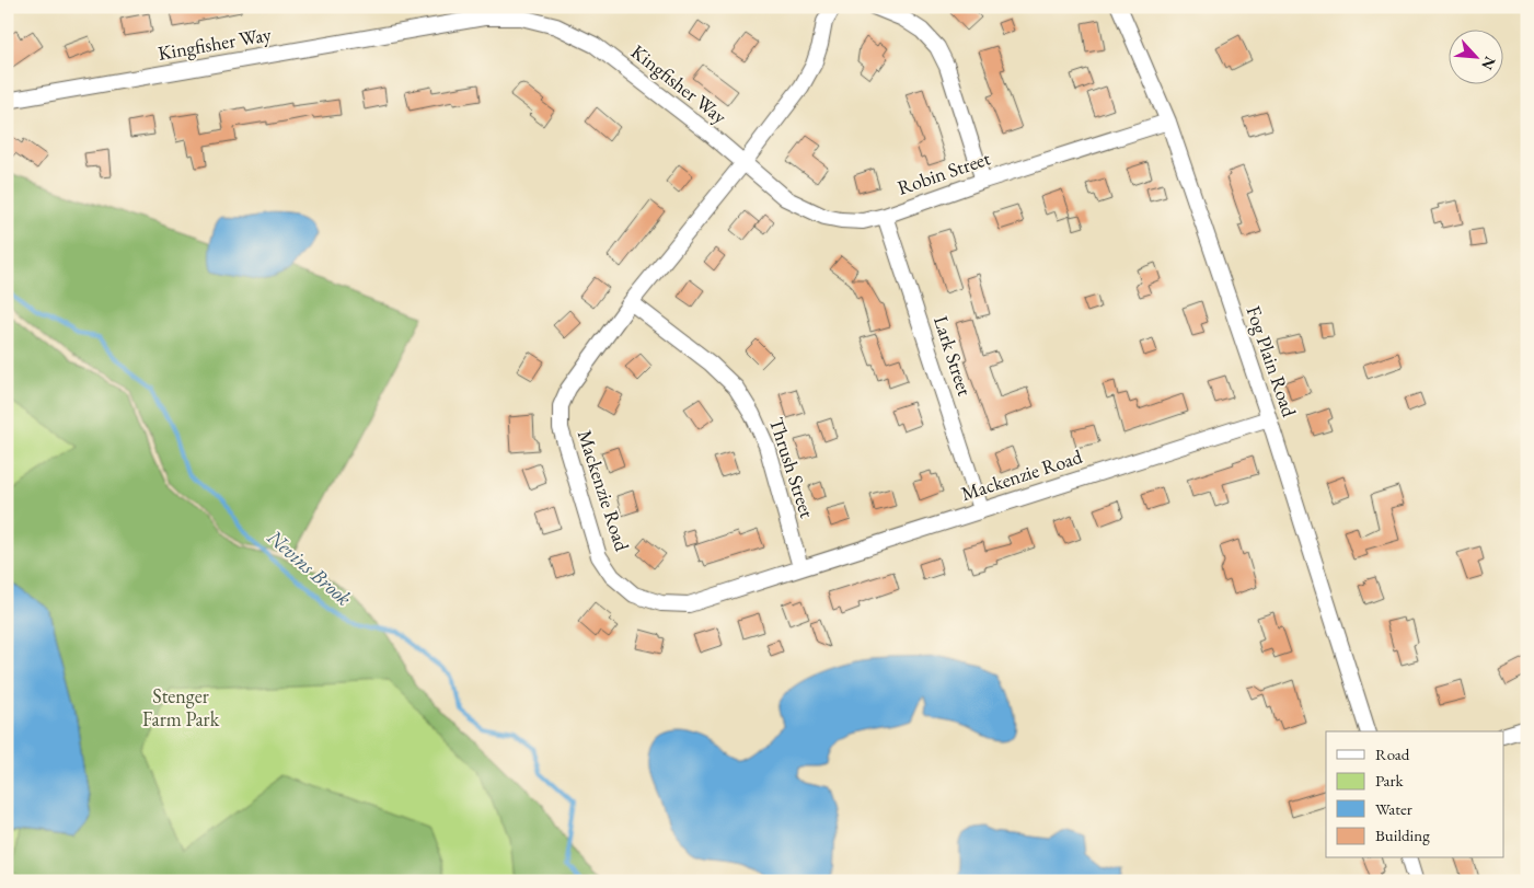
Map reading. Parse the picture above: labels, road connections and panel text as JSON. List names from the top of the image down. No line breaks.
{"streets":{"street":["Kingfisher Way","Robin Street","Lark Street","Fog Plain Road","Thrush Street","Mackenzie Road"]},"crossings":[["Kingfisher Way","Robin Street"],["Kingfisher Way","Mackenzie Road"],["Robin Street","Lark Street"],["Robin Street","Fog Plain Road"],["Robin Street","Mackenzie Road"],["Lark Street","Mackenzie Road"],["Fog Plain Road","Mackenzie Road"],["Thrush Street","Mackenzie Road"]],"water":["Nevins Brook"],"parks":["Stenger Farm Park"],"legend":["Road","Park","Water","Building"],"north":"bottom right"}
